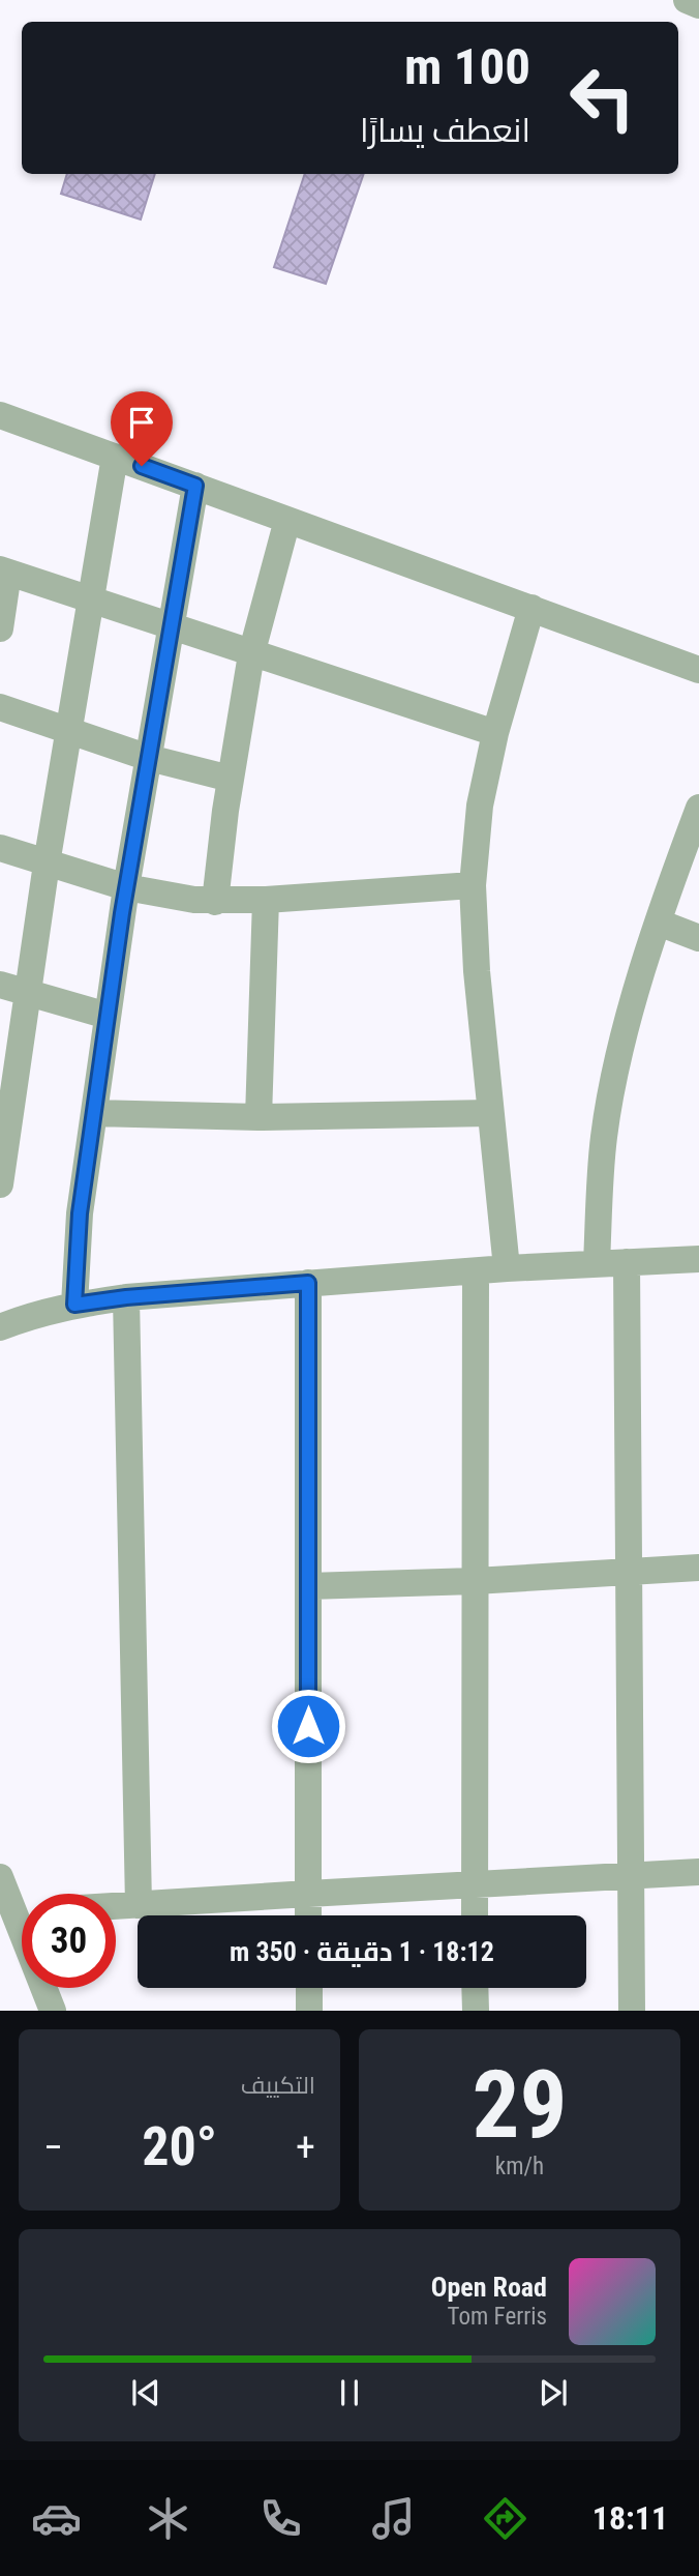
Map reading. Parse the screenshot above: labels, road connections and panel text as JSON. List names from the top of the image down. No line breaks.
{"page":{"turn":["100 m","انعطف يسارًا"],"limit":"30","trip":"18:12 · 1 دقيقة · 350 m","tile":[["29","km/h"],"التكييف"],"heat":["−","20°","+"],"song":["Open Road","Tom Ferris"],"tabs":"18:11"}}
